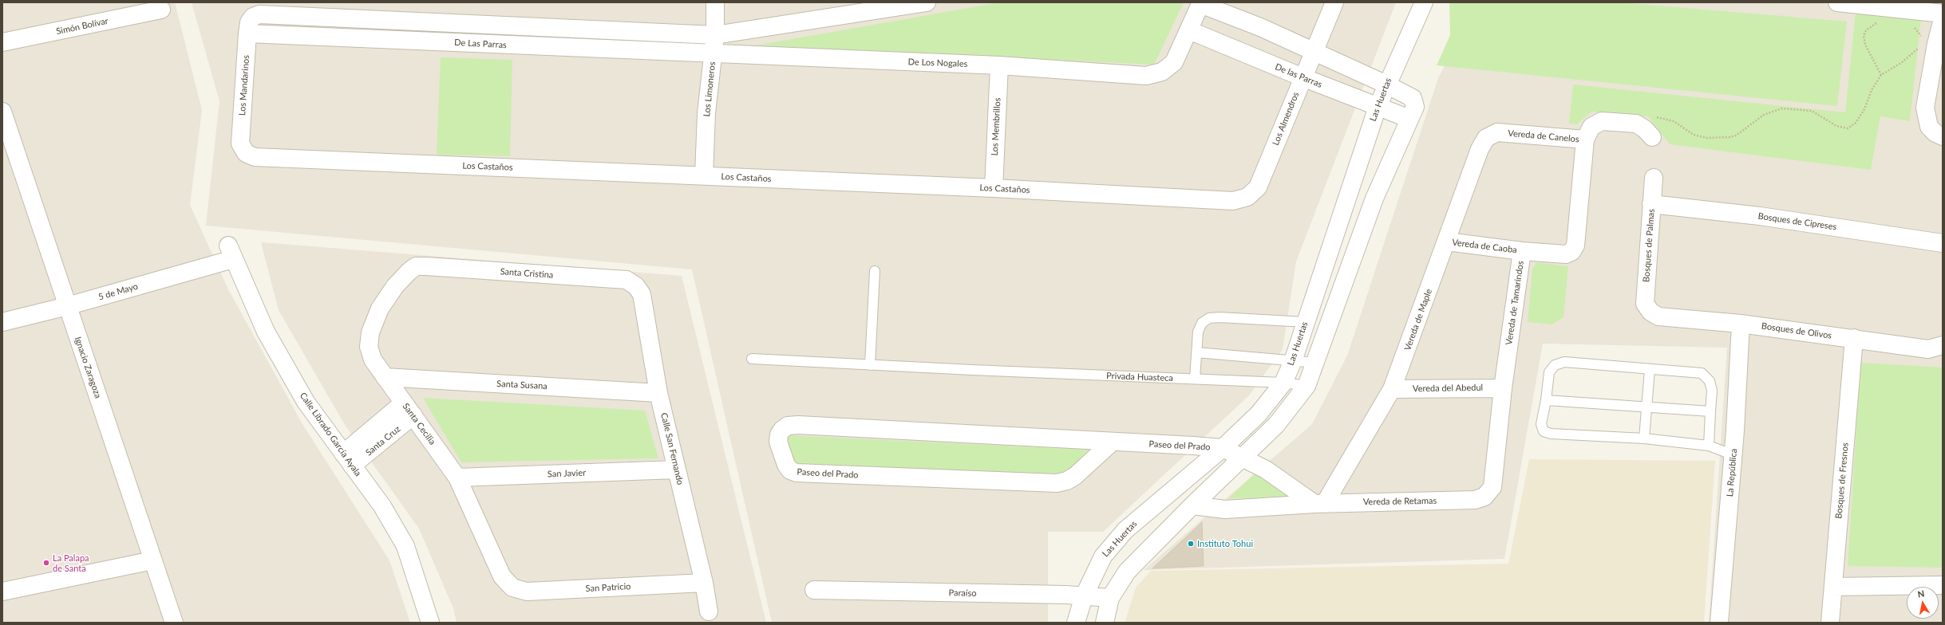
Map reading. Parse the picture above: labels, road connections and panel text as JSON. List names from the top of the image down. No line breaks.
{"streets":{"street":["Simón Bolívar","De Las Parras","De Los Nogales","De las Parras","Los Mandarinos","Los Limoneros","Las Huertas","Los Almendros","Los Membrillos","Vereda de Canelos","Los Castaños","Bosques de Cipreses","Bosques de Palmas","Vereda de Caoba","Santa Cristina","5 de Mayo","Vereda de Tamarindos","Vereda de Maple","Bosques de Olivos","Ignacio Zaragoza","Santa Susana","Vereda del Abedul","Santa Cecilia","Calle Librado García Ayala","Santa Cruz","Paseo del Prado","Calle San Fernando","La República","San Javier","Bosques de Fresnos","Vereda de Retamas","San Patricio","Paraíso"],"lane":["Privada Huasteca"]},"crossings":[["De Las Parras","De Los Nogales"],["De Las Parras","Los Mandarinos"],["De Las Parras","Los Limoneros"],["De Los Nogales","De las Parras"],["De Los Nogales","Los Limoneros"],["De Los Nogales","Los Membrillos"],["De las Parras","Las Huertas"],["De las Parras","Los Almendros"],["Los Mandarinos","Los Limoneros"],["Los Mandarinos","Los Castaños"],["Los Limoneros","Los Castaños"],["Las Huertas","Privada Huasteca"],["Las Huertas","Paseo del Prado"],["Las Huertas","Paraíso"],["Los Almendros","Los Castaños"],["Los Membrillos","Los Castaños"],["Vereda de Canelos","Vereda de Tamarindos"],["Vereda de Canelos","Vereda de Maple"],["Bosques de Cipreses","Bosques de Palmas"],["Bosques de Palmas","Bosques de Olivos"],["Vereda de Caoba","Vereda de Tamarindos"],["Vereda de Caoba","Vereda de Maple"],["Santa Cristina","Santa Cecilia"],["Santa Cristina","Calle San Fernando"],["5 de Mayo","Ignacio Zaragoza"],["5 de Mayo","Calle Librado García Ayala"],["Vereda de Tamarindos","Vereda del Abedul"],["Vereda de Tamarindos","Vereda de Retamas"],["Vereda de Maple","Vereda del Abedul"],["Vereda de Maple","Vereda de Retamas"],["Bosques de Olivos","La República"],["Bosques de Olivos","Bosques de Fresnos"],["Santa Susana","Santa Cecilia"],["Santa Susana","Calle San Fernando"],["Santa Cecilia","Santa Cruz"],["Santa Cecilia","San Javier"],["Santa Cecilia","San Patricio"],["Calle Librado García Ayala","Santa Cruz"],["Calle San Fernando","San Javier"],["Calle San Fernando","San Patricio"]],"places":["Instituto Tohui","La Palapa de Santa"],"north":"top"}
